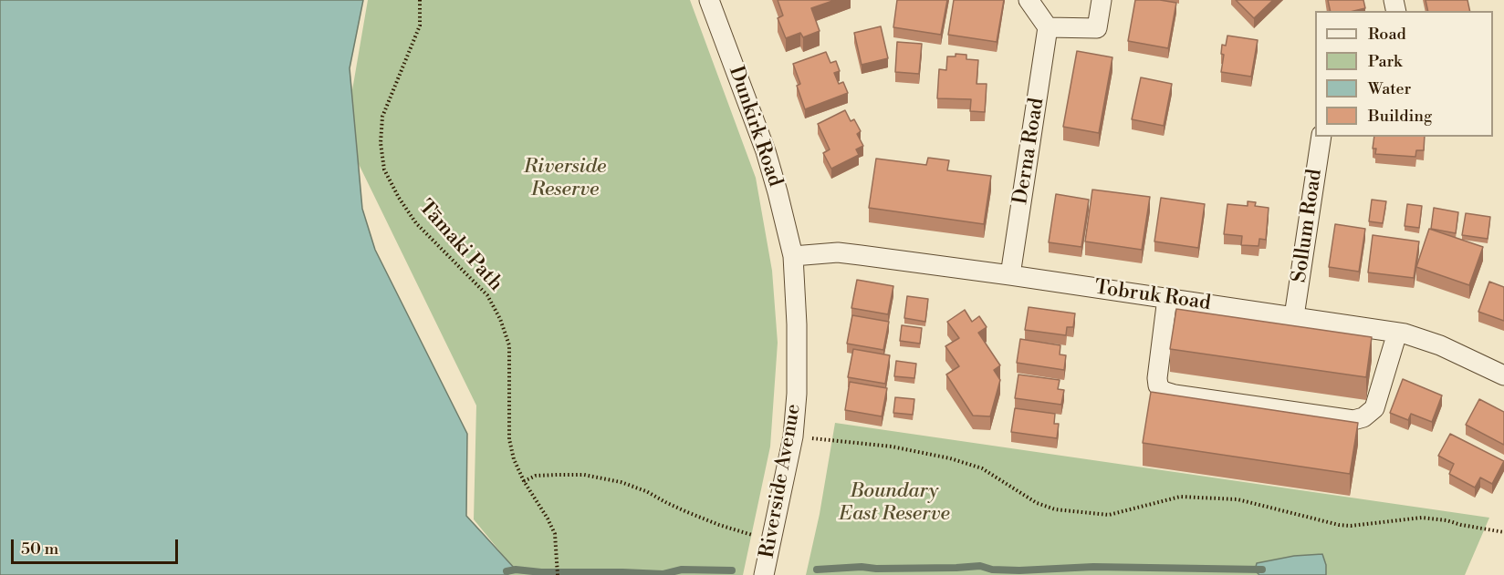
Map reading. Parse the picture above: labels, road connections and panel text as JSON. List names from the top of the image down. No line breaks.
{"streets":{"street":["Dunkirk Road","Derna Road","Sollum Road","Tobruk Road","Riverside Avenue"],"path":["Tāmaki Path"]},"crossings":[["Dunkirk Road","Tobruk Road"],["Dunkirk Road","Riverside Avenue"],["Derna Road","Tobruk Road"],["Sollum Road","Tobruk Road"],["Tobruk Road","Riverside Avenue"]],"parks":["Riverside Reserve","Boundary East Reserve"],"legend":["Road","Park","Water","Building"],"scale_bar":"50 m"}
